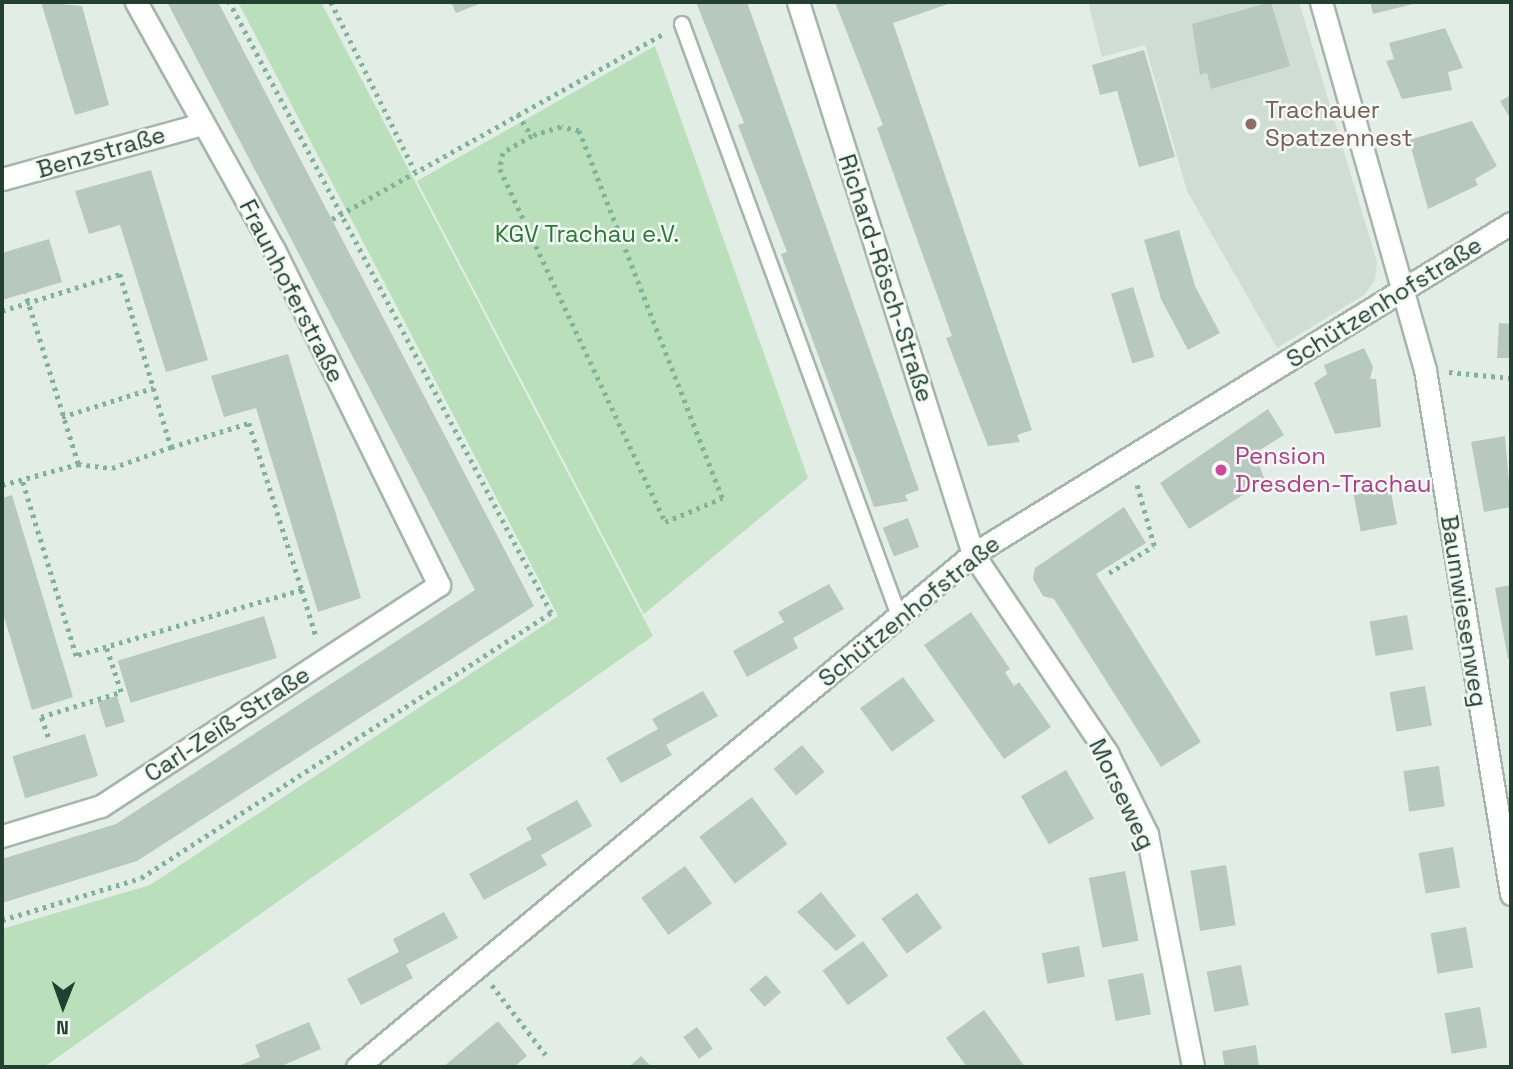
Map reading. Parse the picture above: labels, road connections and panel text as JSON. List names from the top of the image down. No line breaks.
{"streets":{"street":["Benzstraße","Richard-Rösch-Straße","Fraunhoferstraße","Schützenhofstraße","Baumwiesenweg","Carl-Zeiß-Straße","Morseweg"]},"crossings":[["Benzstraße","Fraunhoferstraße"],["Richard-Rösch-Straße","Schützenhofstraße"],["Richard-Rösch-Straße","Morseweg"],["Fraunhoferstraße","Carl-Zeiß-Straße"],["Schützenhofstraße","Baumwiesenweg"],["Schützenhofstraße","Morseweg"]],"parks":["KGV Trachau e.V."],"places":["Trachauer Spatzennest","Pension Dresden-Trachau"],"north":"bottom"}
